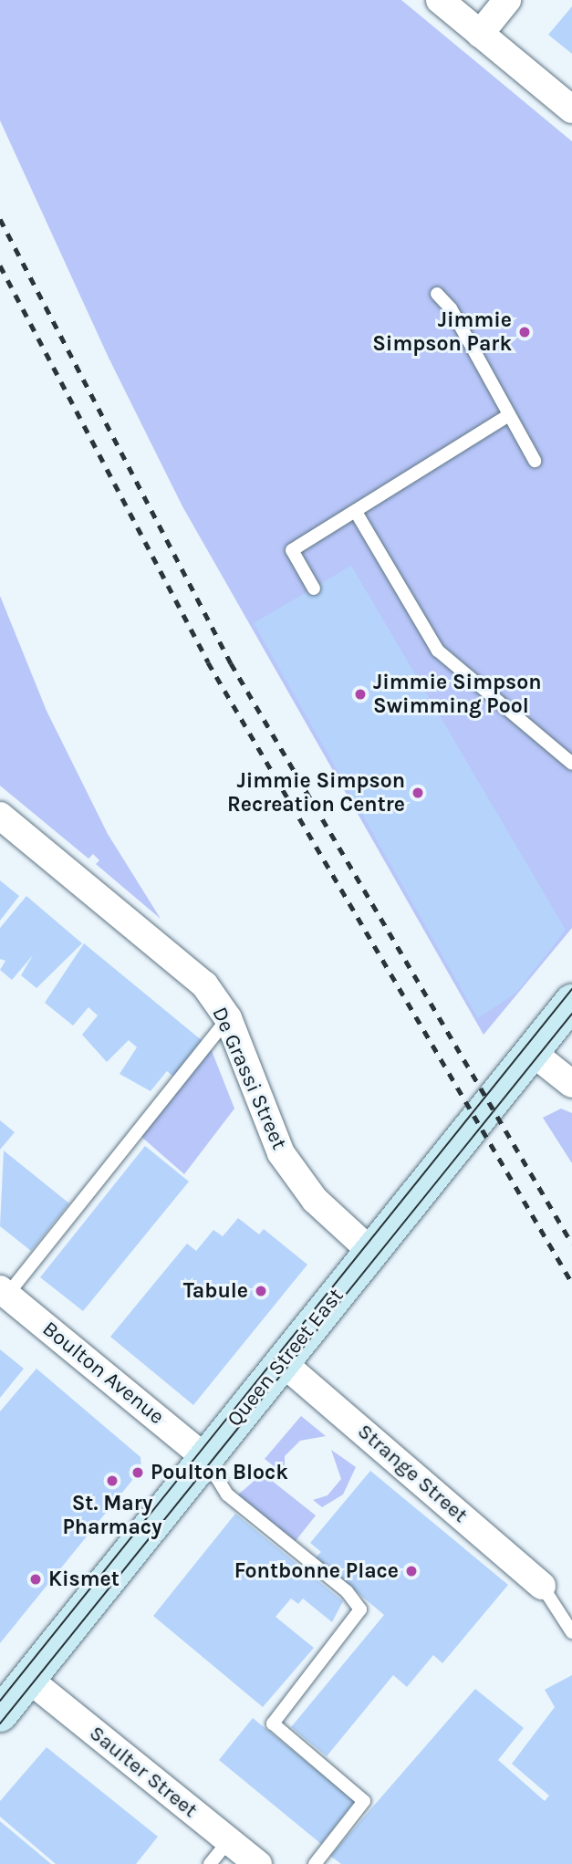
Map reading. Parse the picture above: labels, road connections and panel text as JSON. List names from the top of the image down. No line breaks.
{"streets":{"main road":["Queen Street East"],"street":["De Grassi Street","Boulton Avenue","Strange Street","Saulter Street"]},"crossings":[["De Grassi Street","Queen Street East"],["Queen Street East","Boulton Avenue"],["Queen Street East","Strange Street"],["Queen Street East","Saulter Street"]],"places":["Jimmie Simpson Park","Jimmie Simpson Swimming Pool","Jimmie Simpson Recreation Centre","Tabule","Poulton Block","St. Mary Pharmacy","Fontbonne Place","Kismet"]}
